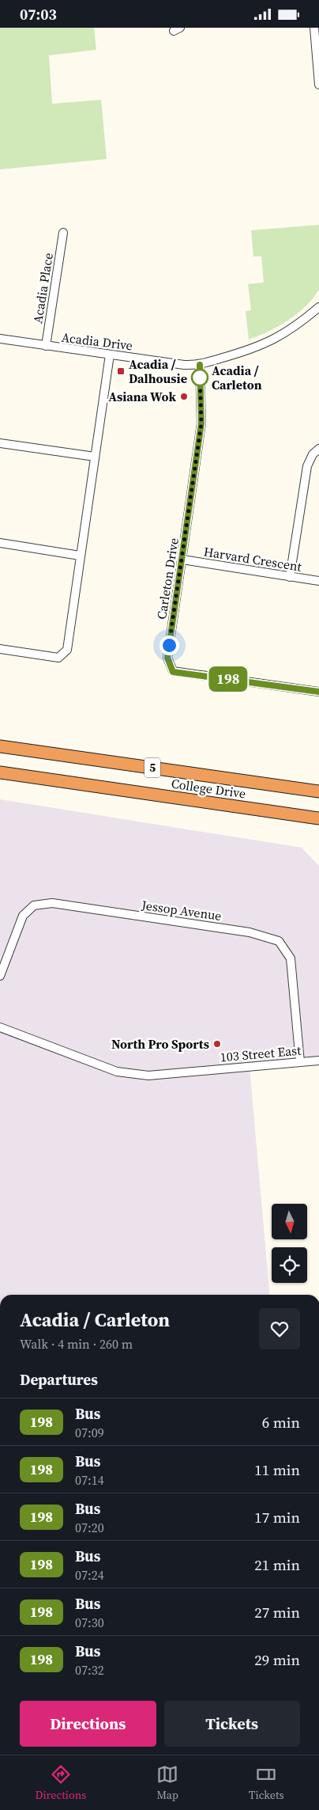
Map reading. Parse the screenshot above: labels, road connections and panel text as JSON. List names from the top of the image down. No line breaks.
{"streets":{"highway":["5","College Drive"],"street":["Acadia Place","Acadia Drive","Harvard Crescent","Carleton Drive","Jessop Avenue","103 Street East"]},"crossings":[["Acadia Place","Acadia Drive"],["Acadia Drive","Carleton Drive"],["Harvard Crescent","Carleton Drive"],["Jessop Avenue","103 Street East"]],"places":{"transit":["Acadia / Dalhousie"],"other":["Acadia / Carleton","Asiana Wok","North Pro Sports"]},"lines":["bus line 198"],"north":"bottom","page":{"status":"07:03","on_map":"198","heading":[["Acadia / Carleton","Walk · 4 min · 260 m"],"Departures"],"list":[{"mark":"198","name":"Bus","note":"07:09","value":"6 min"},{"mark":"198","name":"Bus","note":"07:14","value":"11 min"},{"mark":"198","name":"Bus","note":"07:20","value":"17 min"},{"mark":"198","name":"Bus","note":"07:24","value":"21 min"},{"mark":"198","name":"Bus","note":"07:30","value":"27 min"},{"mark":"198","name":"Bus","note":"07:32","value":"29 min"}],"buttons":["Directions","Tickets"],"tabs":["Directions","Map","Tickets"]}}
